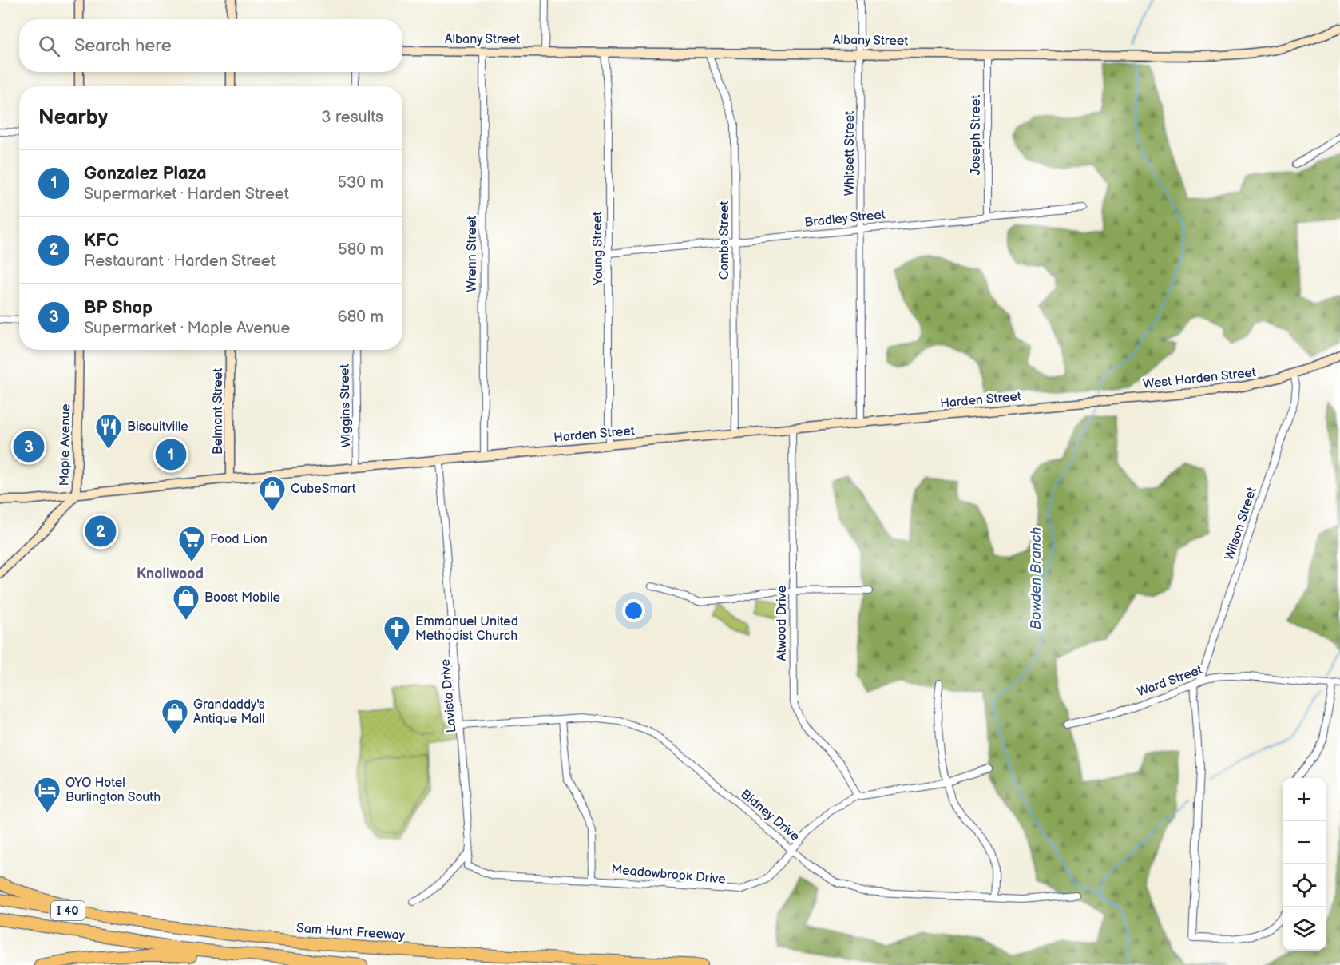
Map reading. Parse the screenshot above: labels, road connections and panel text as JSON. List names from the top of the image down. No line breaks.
{"streets":{"highway":["I 40","Sam Hunt Freeway"],"main road":["Albany Street","West Harden Street","Harden Street","Belmont Street","Maple Avenue"],"street":["Joseph Street","Whitsett Street","Bradley Street","Combs Street","Young Street","Wrenn Street","Wiggins Street","Wilson Street","Atwood Drive","Ward Street","Lavista Drive","Bidney Drive","Meadowbrook Drive"]},"crossings":[["Albany Street","Joseph Street"],["Albany Street","Whitsett Street"],["Albany Street","Combs Street"],["Albany Street","Young Street"],["Albany Street","Wrenn Street"],["Joseph Street","Bradley Street"],["Whitsett Street","Bradley Street"],["Whitsett Street","Harden Street"],["Bradley Street","Combs Street"],["Bradley Street","Young Street"],["Combs Street","Harden Street"],["Young Street","Harden Street"],["Wrenn Street","Harden Street"],["West Harden Street","Harden Street"],["West Harden Street","Wilson Street"],["Harden Street","Wiggins Street"],["Harden Street","Belmont Street"],["Harden Street","Maple Avenue"],["Harden Street","Atwood Drive"],["Harden Street","Lavista Drive"],["Wilson Street","Ward Street"],["Atwood Drive","Meadowbrook Drive"],["Lavista Drive","Bidney Drive"],["Lavista Drive","Meadowbrook Drive"],["Bidney Drive","Meadowbrook Drive"]],"districts":["Knollwood"],"water":["Bowden Branch"],"places":{"restaurant":["Biscuitville"],"shop":["CubeSmart","Boost Mobile","Grandaddy's Antique Mall"],"supermarket":["Food Lion"],"church":["Emmanuel United Methodist Church"],"hotel":["OYO Hotel Burlington South"]},"page":{"search":"Search here","heading":["Nearby","3 results"],"list":[{"mark":"1","name":"Gonzalez Plaza","note":"Supermarket · Harden Street","value":"530 m"},{"mark":"2","name":"KFC","note":"Restaurant · Harden Street","value":"580 m"},{"mark":"3","name":"BP Shop","note":"Supermarket · Maple Avenue","value":"680 m"}],"pins":["3","1","2"],"map_buttons":["+","−"]}}
